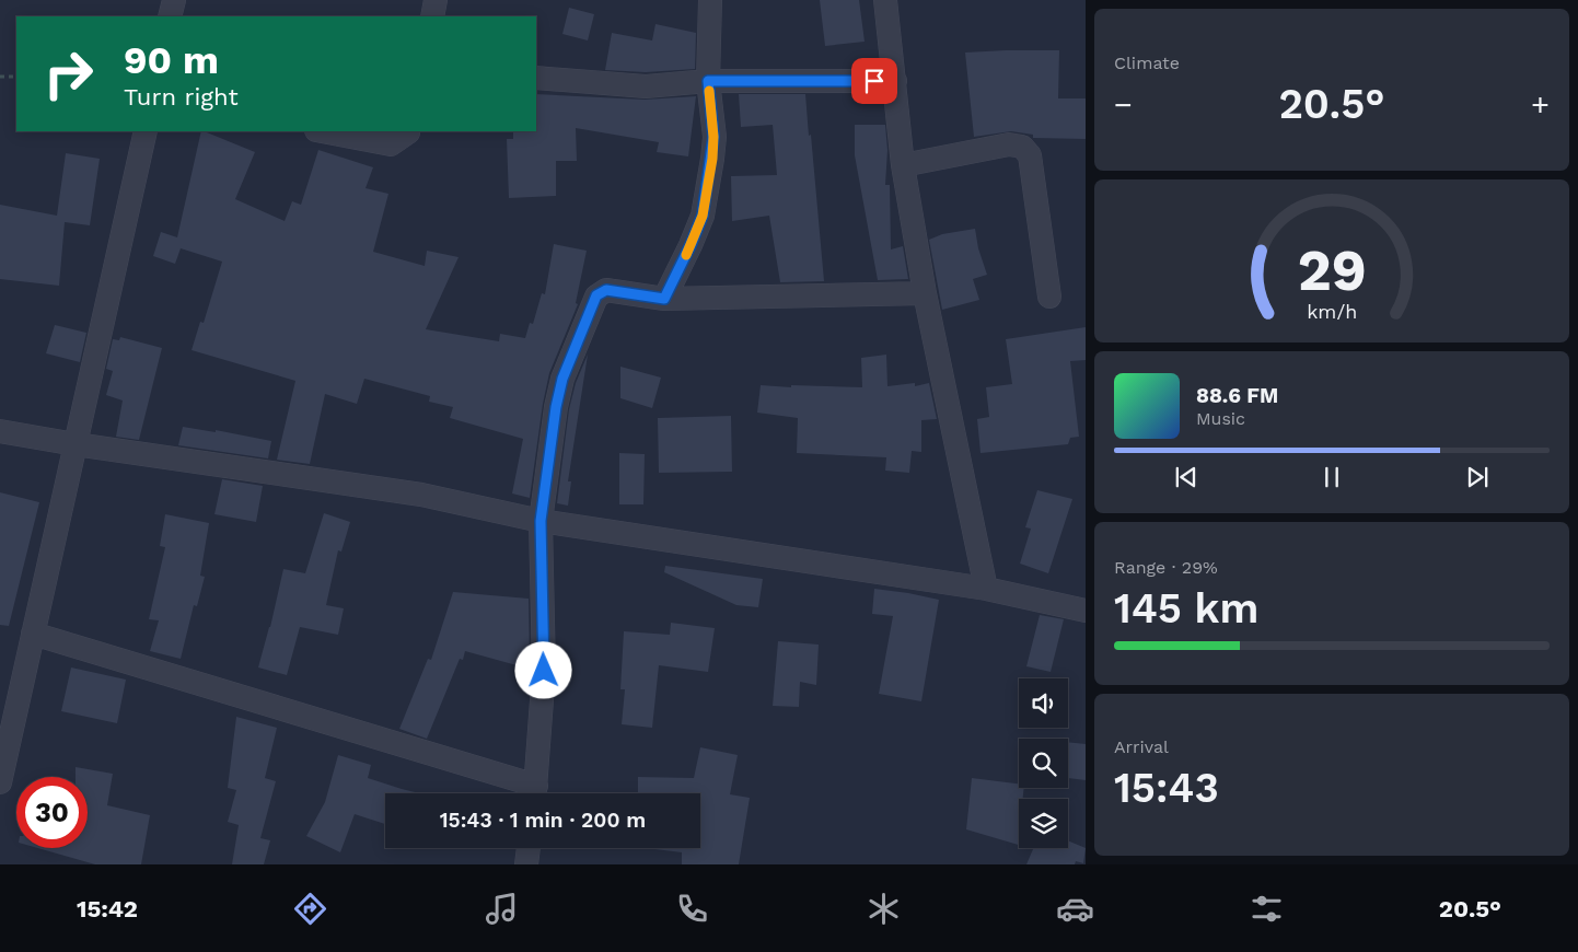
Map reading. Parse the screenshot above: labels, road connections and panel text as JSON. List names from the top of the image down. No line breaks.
{"page":{"tile":["Climate",["Range · 29%","145 km"],["Arrival","15:43"]],"turn":["90 m","Turn right"],"heat":["−","20.5°","+"],"song":["88.6 FM","Music"],"limit":"30","trip":"15:43 · 1 min · 200 m","tabs":["15:42","20.5°"],"gauge":["29","km/h"]}}
